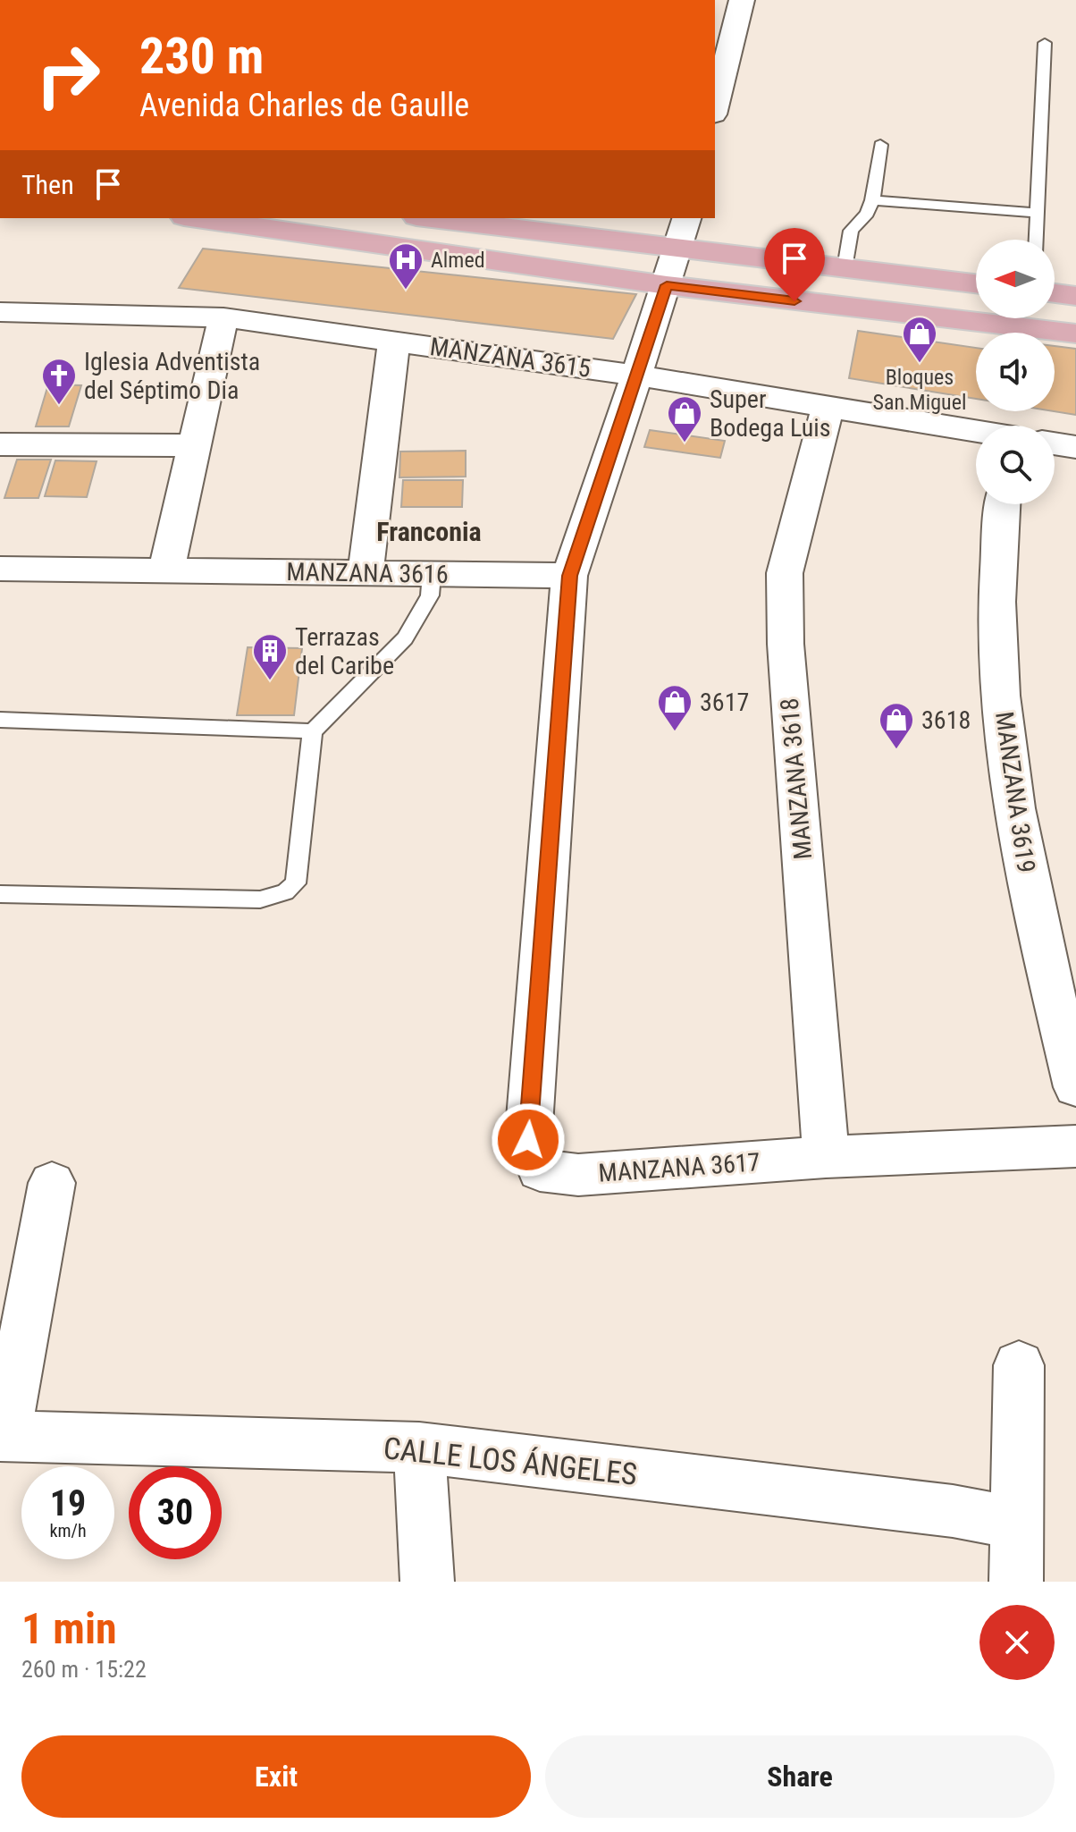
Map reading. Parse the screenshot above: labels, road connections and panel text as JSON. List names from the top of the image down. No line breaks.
{"streets":{"street":["MANZANA 3615","MANZANA 3616","MANZANA 3618","MANZANA 3619","MANZANA 3617","CALLE LOS ÁNGELES"]},"crossings":[["MANZANA 3615","MANZANA 3618"],["MANZANA 3615","MANZANA 3617"],["MANZANA 3616","MANZANA 3617"],["MANZANA 3618","MANZANA 3617"]],"districts":["Franconia"],"places":{"hospital":["Almed"],"shop":["Bloques San Miguel","Super Bodega Luis","3617","3618"],"church":["Iglesia Adventista del Séptimo Dia"],"building":["Terrazas del Caribe"]},"north":"left","page":{"turn":["230 m","Avenida Charles de Gaulle"],"then":"Then","speed":"19 km/h","limit":"30","heading":["1 min","260 m · 15:22"],"buttons":["Exit","Share"]}}
